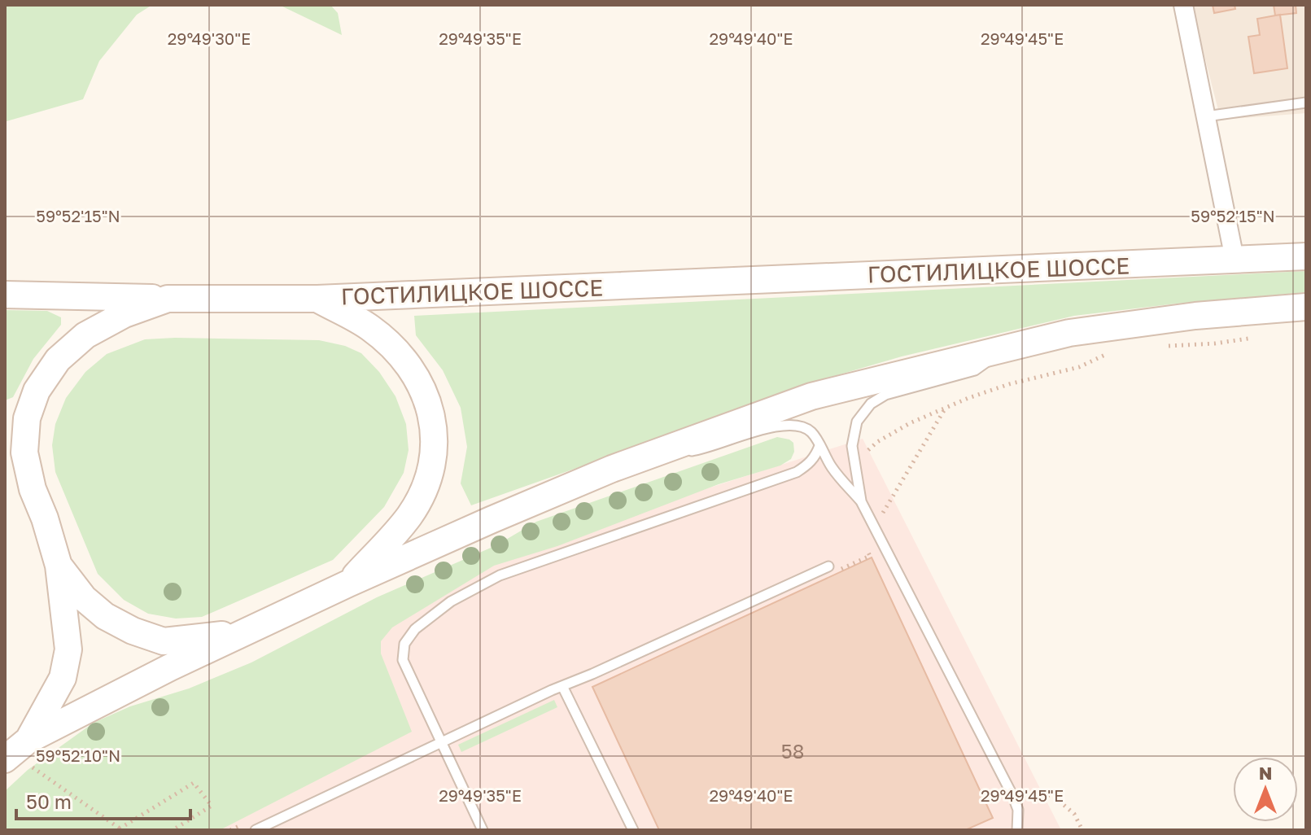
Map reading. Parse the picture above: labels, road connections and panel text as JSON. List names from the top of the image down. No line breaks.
{"streets":{"main road":["ГОСТИЛИЦКОЕ ШОССЕ"]},"house_numbers":["58"],"scale_bar":"50 m","north":"top","coordinates":["29°49'30\"E","29°49'35\"E","29°49'40\"E","29°49'45\"E","59°52'15\"N","59°52'10\"N"]}
